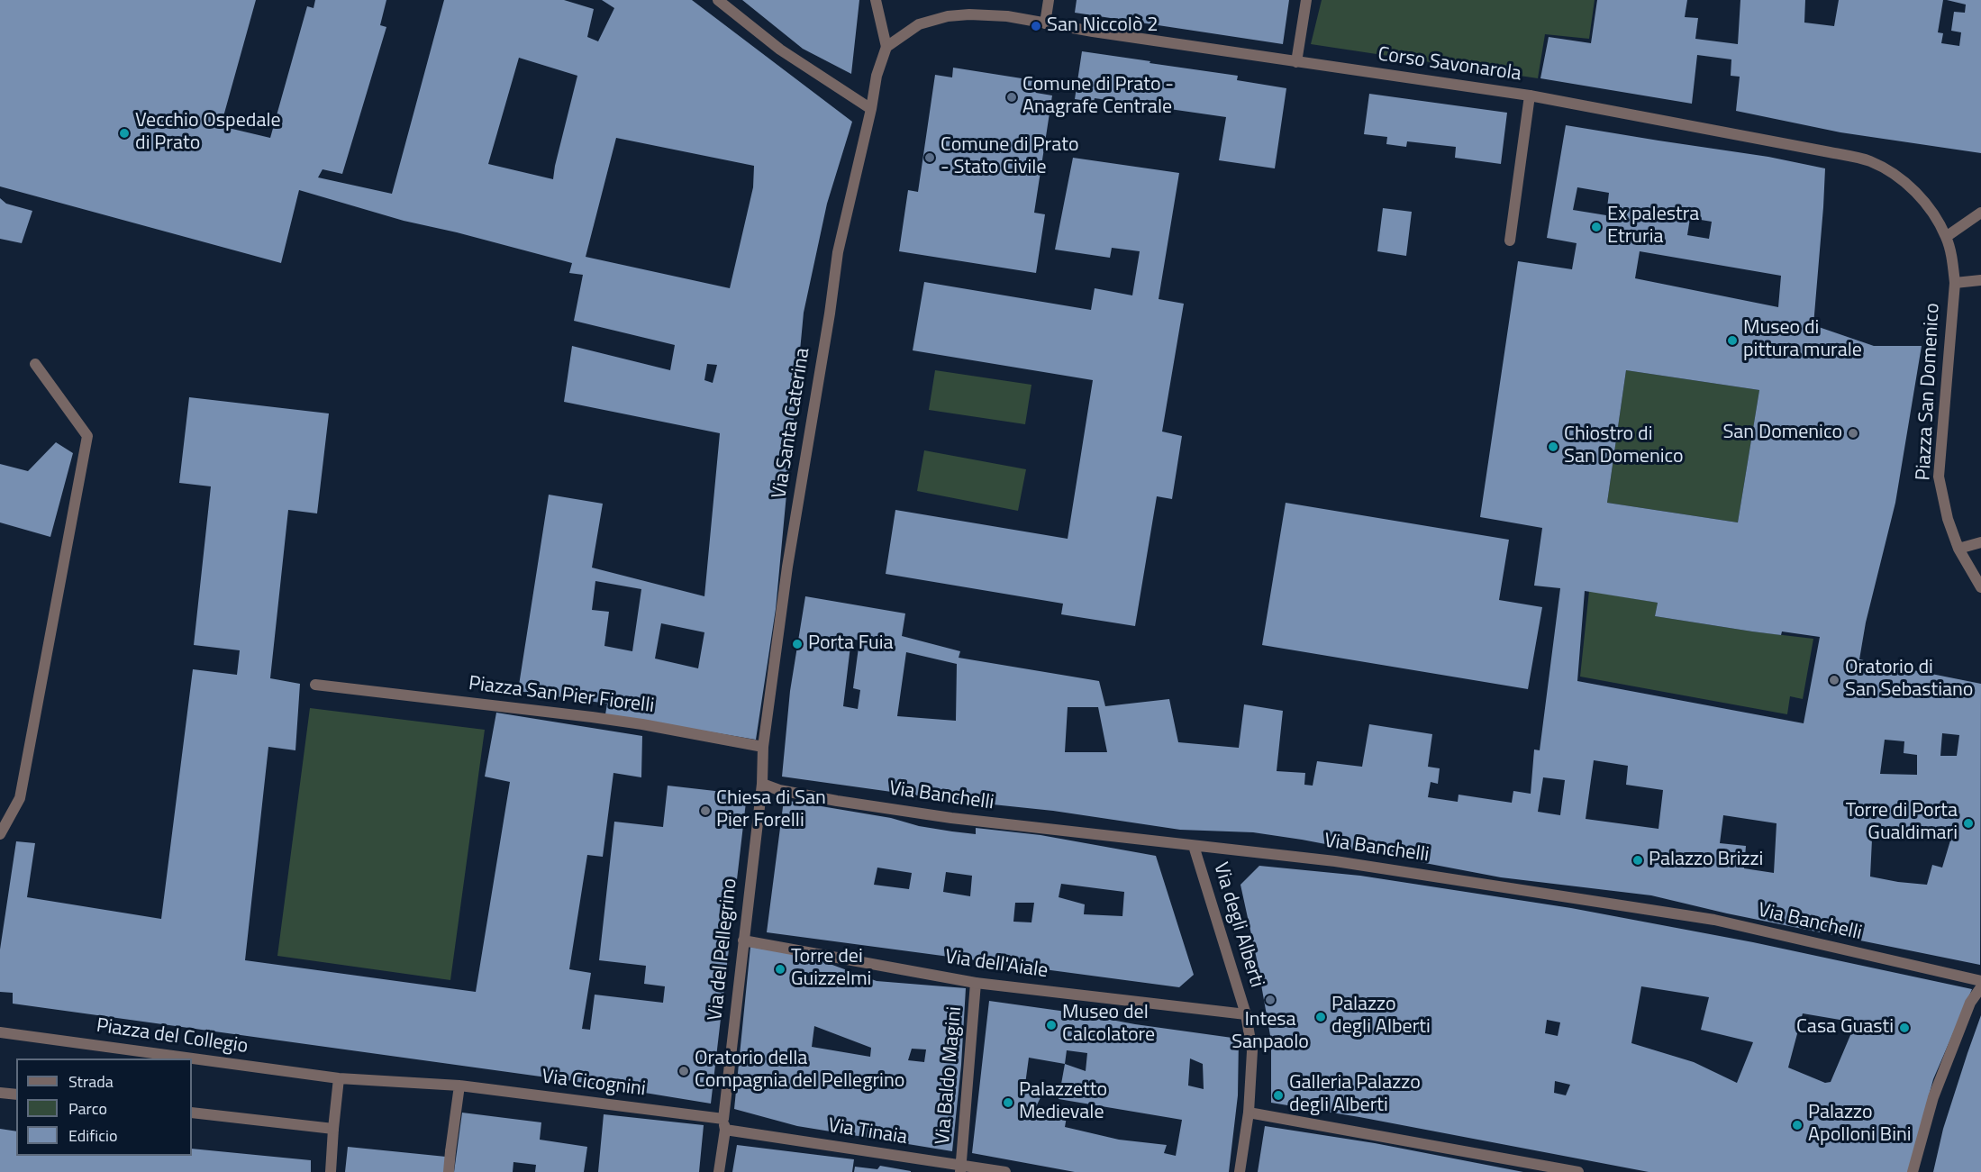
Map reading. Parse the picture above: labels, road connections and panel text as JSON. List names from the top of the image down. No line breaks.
{"streets":{"street":["Corso Savonarola","Piazza San Domenico","Via Santa Caterina","Piazza San Pier Fiorelli","Via Banchelli","Via degli Alberti","Via del Pellegrino","Via dell'Aiale","Piazza del Collegio","Via Baldo Magini","Via Cicognini","Via Tinaia"]},"crossings":[["Corso Savonarola","Piazza San Domenico"],["Corso Savonarola","Via Santa Caterina"],["Via Santa Caterina","Piazza San Pier Fiorelli"],["Via Banchelli","Via degli Alberti"],["Via Banchelli","Via del Pellegrino"],["Via degli Alberti","Via dell'Aiale"],["Via del Pellegrino","Via dell'Aiale"],["Via del Pellegrino","Via Cicognini"],["Via del Pellegrino","Via Tinaia"],["Via dell'Aiale","Via Baldo Magini"],["Piazza del Collegio","Via Cicognini"],["Via Baldo Magini","Via Tinaia"],["Via Cicognini","Via Tinaia"]],"places":["San Niccolò 2","Comune di Prato - Anagrafe Centrale","Vecchio Ospedale di Prato","Comune di Prato - Stato Civile","Ex palestra Etruria","Museo di pittura murale","San Domenico","Chiostro di San Domenico","Porta Fuia","Oratorio di San Sebastiano","Chiesa di San Pier Forelli","Torre di Porta Gualdimari","Palazzo Brizzi","Torre dei Guizzelmi","Intesa Sanpaolo","Palazzo degli Alberti","Museo del Calcolatore","Casa Guasti","Oratorio della Compagnia del Pellegrino","Galleria Palazzo degli Alberti","Palazzetto Medievale","Palazzo Apolloni Bini"],"legend":["Strada","Parco","Edificio"]}
